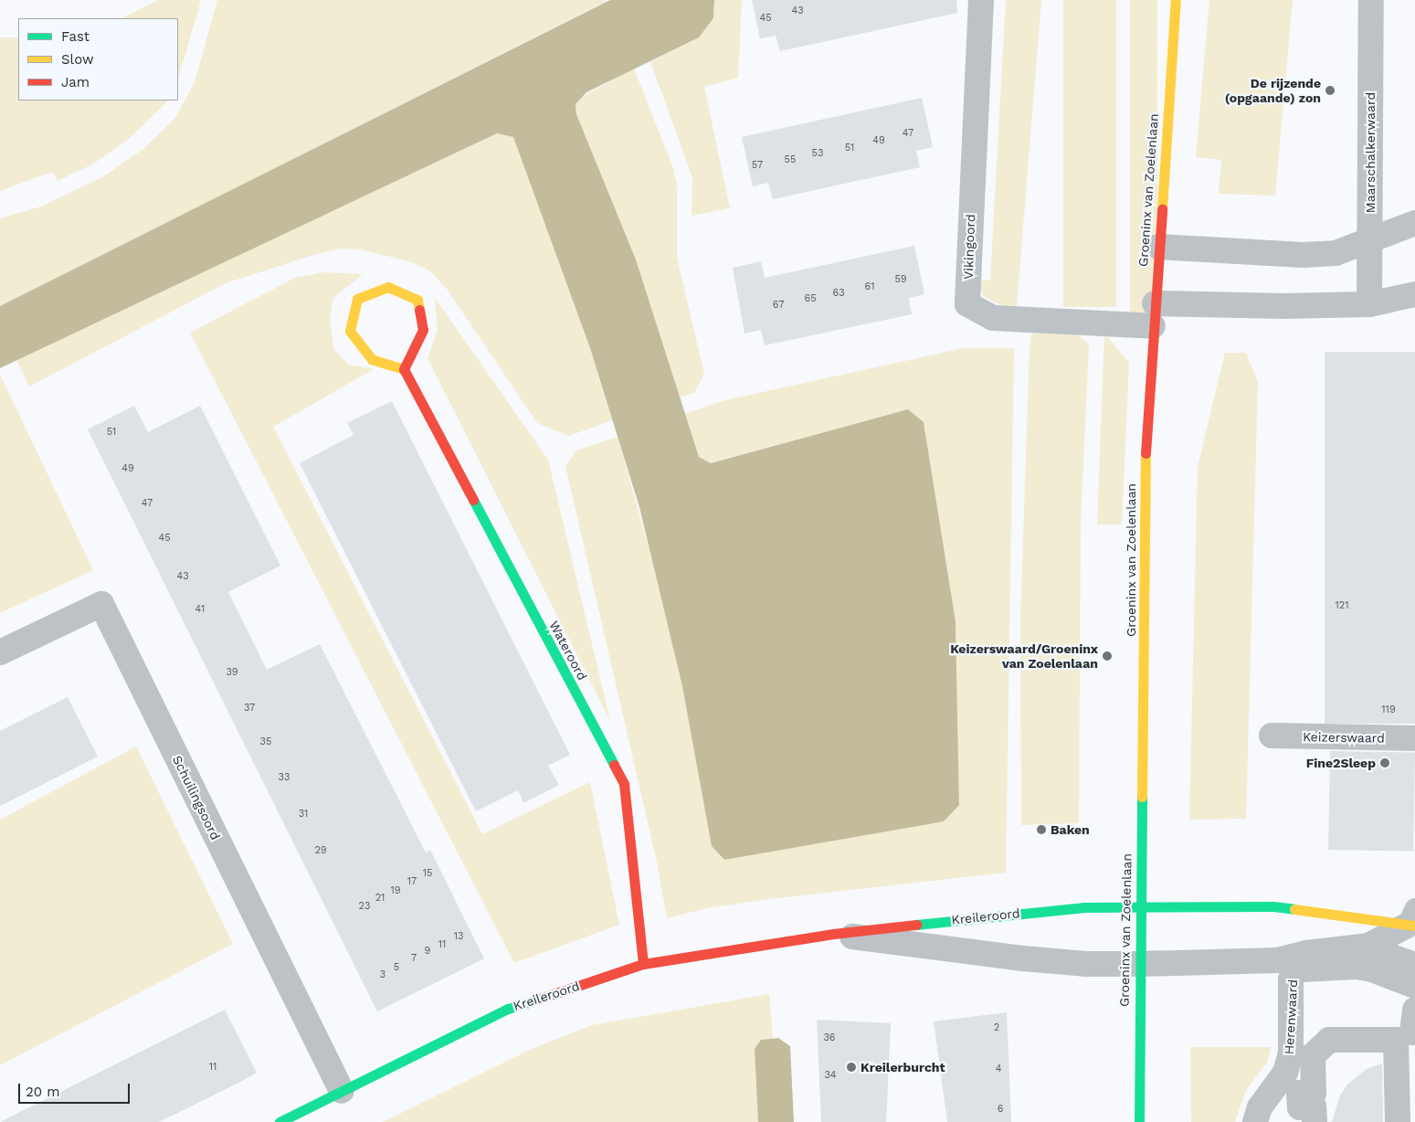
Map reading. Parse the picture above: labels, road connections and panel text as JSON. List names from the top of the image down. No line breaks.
{"streets":{"street":["Maarschalkerwaard","Groeninx van Zoelenlaan","Vikingoord","Wateroord","Keizerswaard","Schuilingsoord","Kreileroord","Herenwaard"]},"crossings":[["Groeninx van Zoelenlaan","Vikingoord"],["Groeninx van Zoelenlaan","Kreileroord"],["Wateroord","Kreileroord"],["Schuilingsoord","Kreileroord"]],"places":["De rijzende (opgaande) zon","Keizerswaard/Groeninx van Zoelenlaan","Fine2Sleep","Baken","Kreilerburcht"],"house_numbers":["43","45","47","49","51","53","55","57","59","61","63","65","67","51","49","47","45","43","121","41","39","37","119","35","33","31","29","15","17","19","21","23","13","11","9","7","5","3","2","36","11","4","34","6"],"legend":["Fast","Slow","Jam"],"scale_bar":"20 m"}
